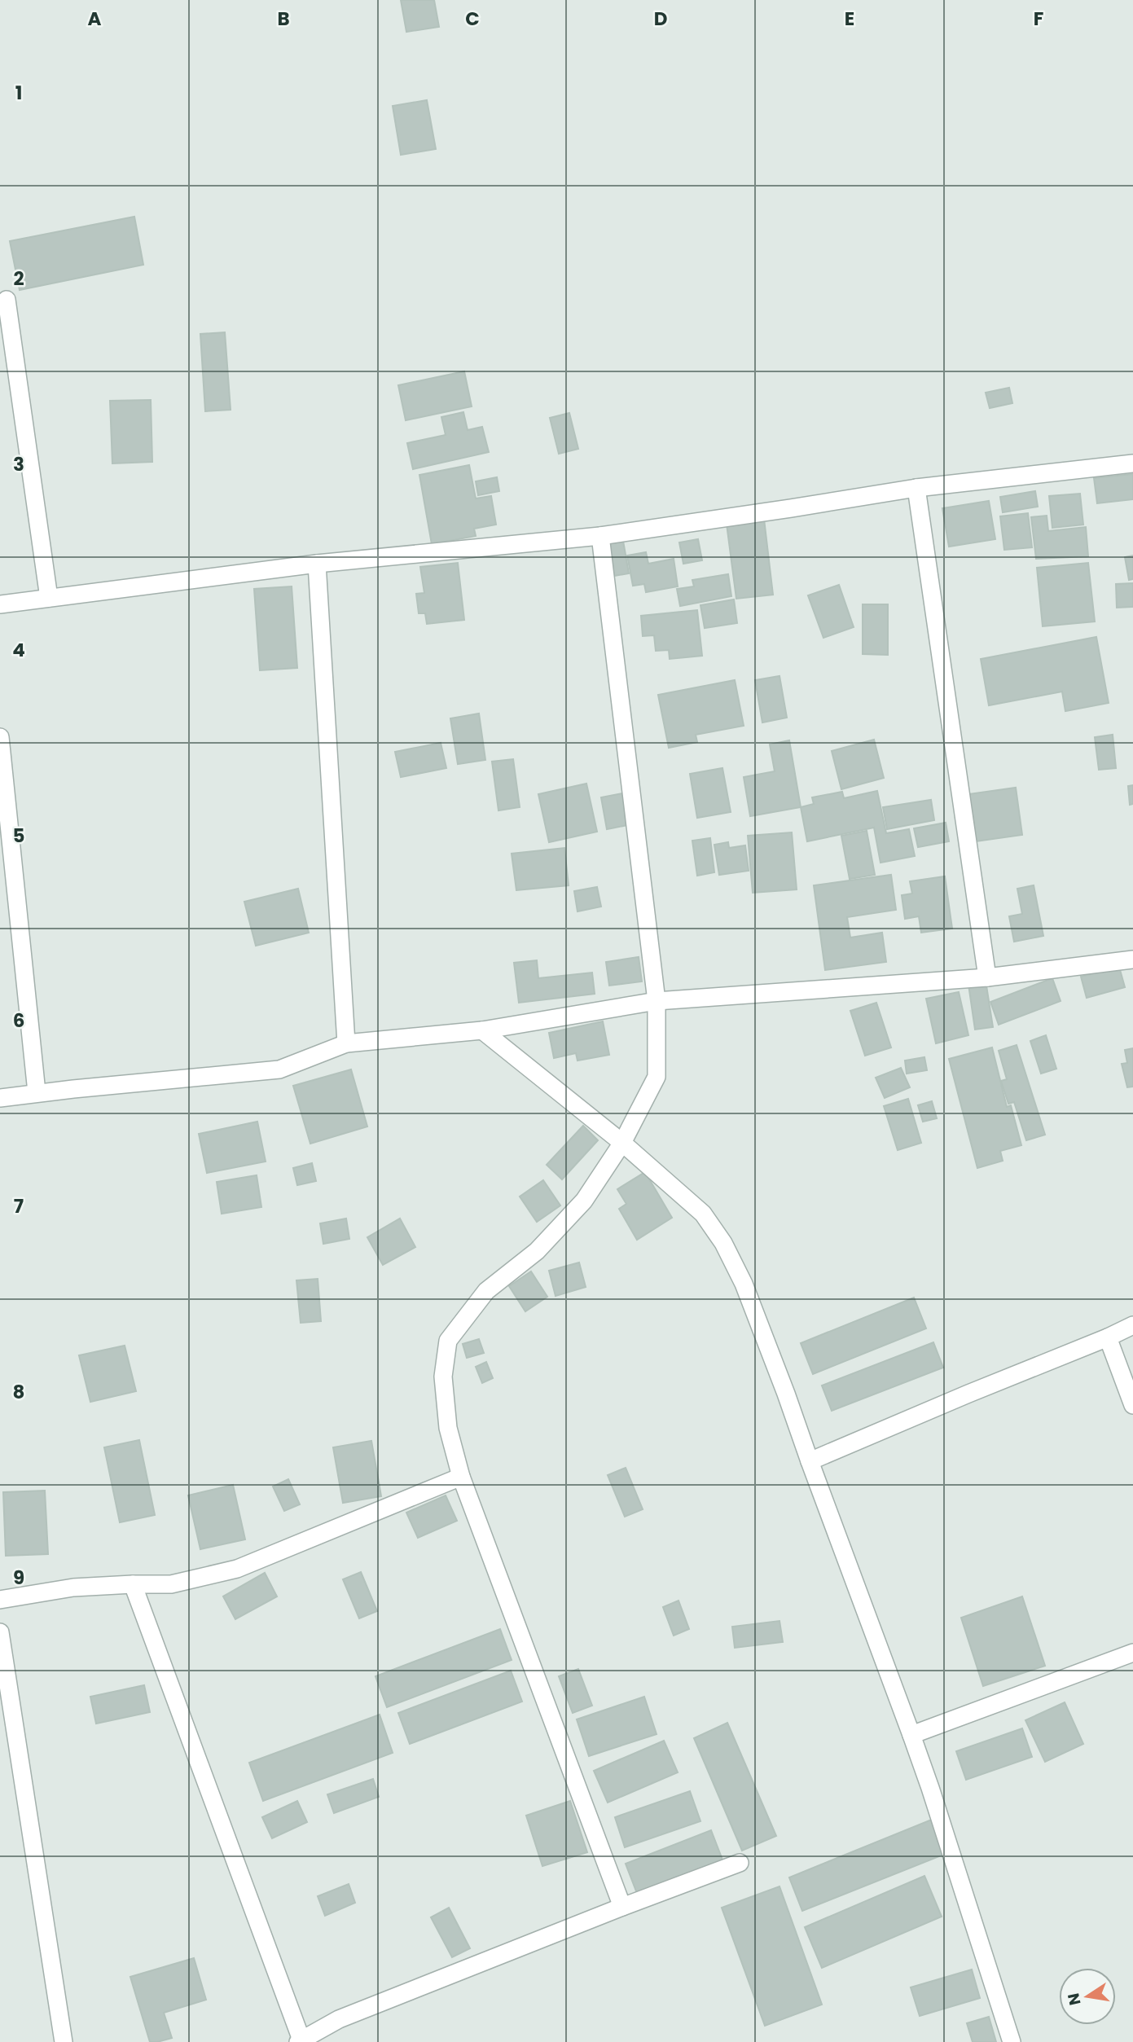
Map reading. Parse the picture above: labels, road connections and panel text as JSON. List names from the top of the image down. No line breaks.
{"north":"left","grid":{"columns":["A","B","C","D","E","F"],"rows":["1","2","3","4","5","6","7","8","9"]}}
